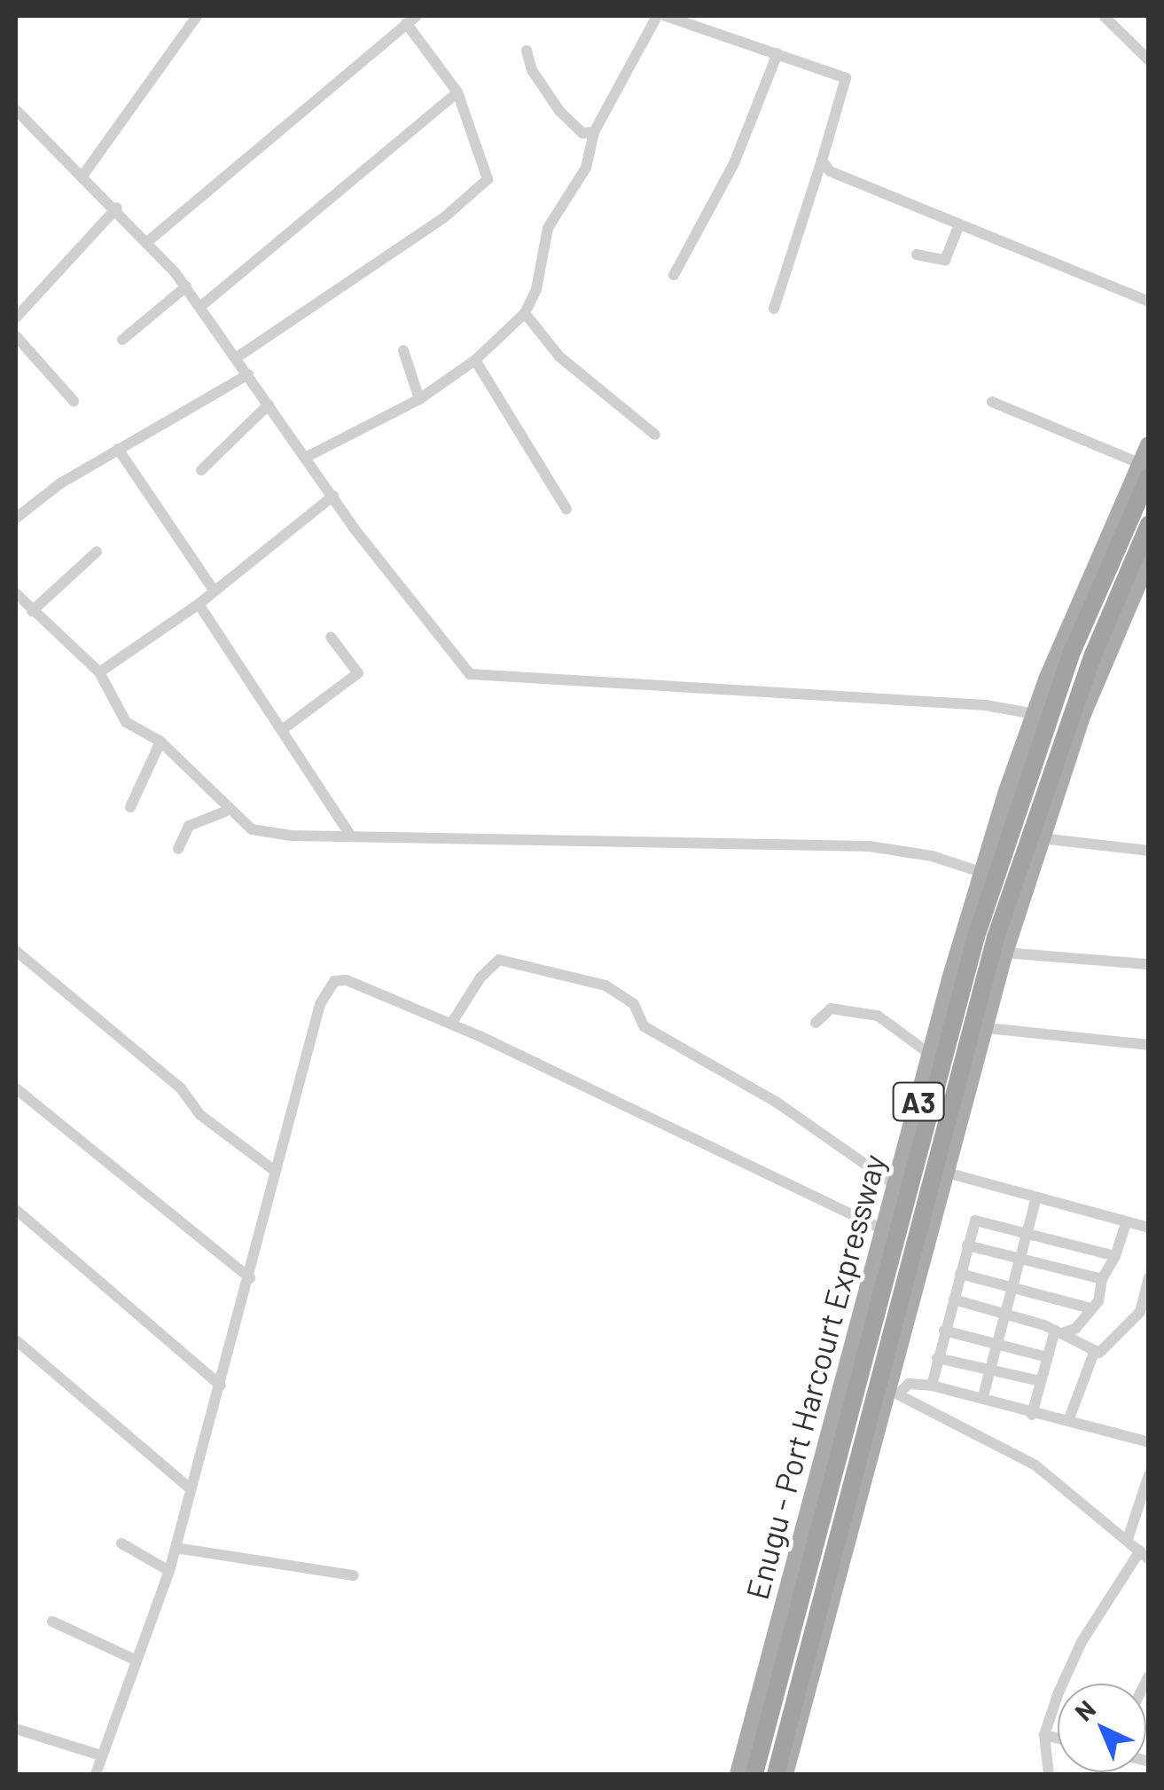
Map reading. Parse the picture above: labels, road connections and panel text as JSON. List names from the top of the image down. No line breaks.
{"streets":{"highway":["A3","Enugu - Port Harcourt Expressway"]},"north":"top left"}
